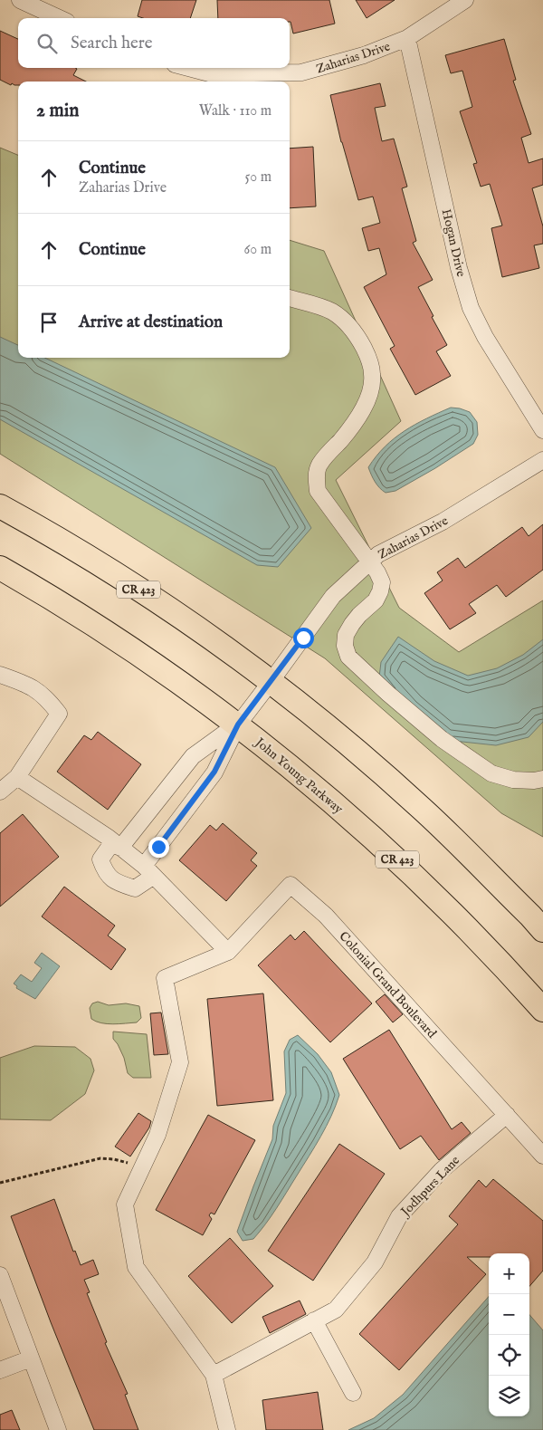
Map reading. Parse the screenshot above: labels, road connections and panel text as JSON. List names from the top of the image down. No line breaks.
{"streets":{"highway":["CR 423","John Young Parkway"],"street":["Zaharias Drive","Hogan Drive","Colonial Grand Boulevard","Jodhpurs Lane"]},"crossings":[["Zaharias Drive","Hogan Drive"],["Zaharias Drive","CR 423"],["Zaharias Drive","John Young Parkway"],["Colonial Grand Boulevard","Jodhpurs Lane"]],"page":{"search":"Search here","heading":["2 min","Walk · 110 m"],"list":[["Continue","Zaharias Drive","50 m"],["Continue","60 m"],"Arrive at destination"],"map_buttons":["+","−"]}}
